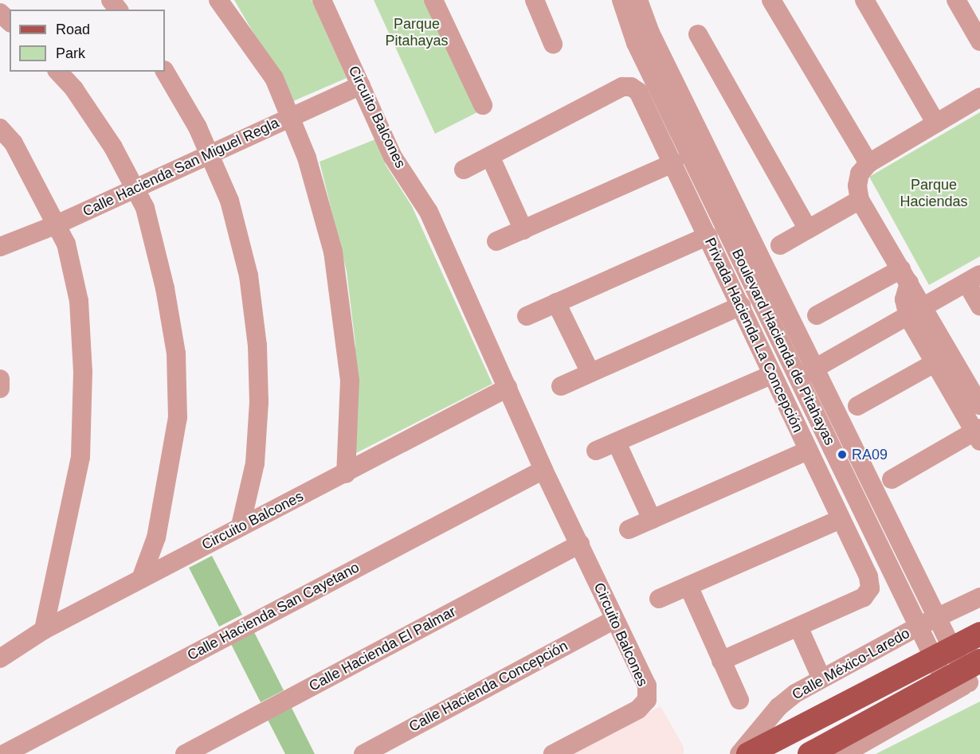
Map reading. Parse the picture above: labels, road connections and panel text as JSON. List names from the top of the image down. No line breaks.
{"streets":{"street":["Circuito Balcones","Calle Hacienda San Miguel Regla","Privada Hacienda La Concepción","Boulevard Hacienda de Pitahayas","Calle Hacienda San Cayetano","Calle Hacienda El Palmar","Calle México-Laredo","Calle Hacienda Concepción"]},"crossings":[["Circuito Balcones","Calle Hacienda San Miguel Regla"],["Circuito Balcones","Calle Hacienda San Cayetano"],["Circuito Balcones","Calle Hacienda El Palmar"],["Circuito Balcones","Calle Hacienda Concepción"],["Boulevard Hacienda de Pitahayas","Calle México-Laredo"]],"parks":["Parque Pitahayas","Parque Haciendas"],"places":["RA09"],"legend":["Road","Park"]}
